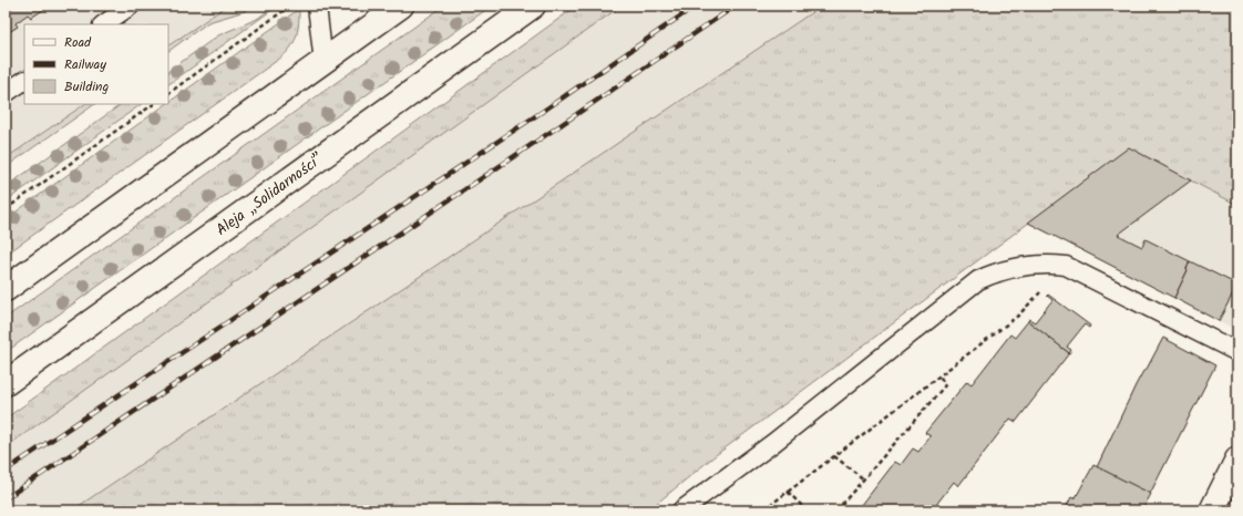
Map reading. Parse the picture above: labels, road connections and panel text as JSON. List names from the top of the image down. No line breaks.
{"streets":{"main road":["Aleja „Solidarności”"]},"legend":["Road","Railway","Building"]}
